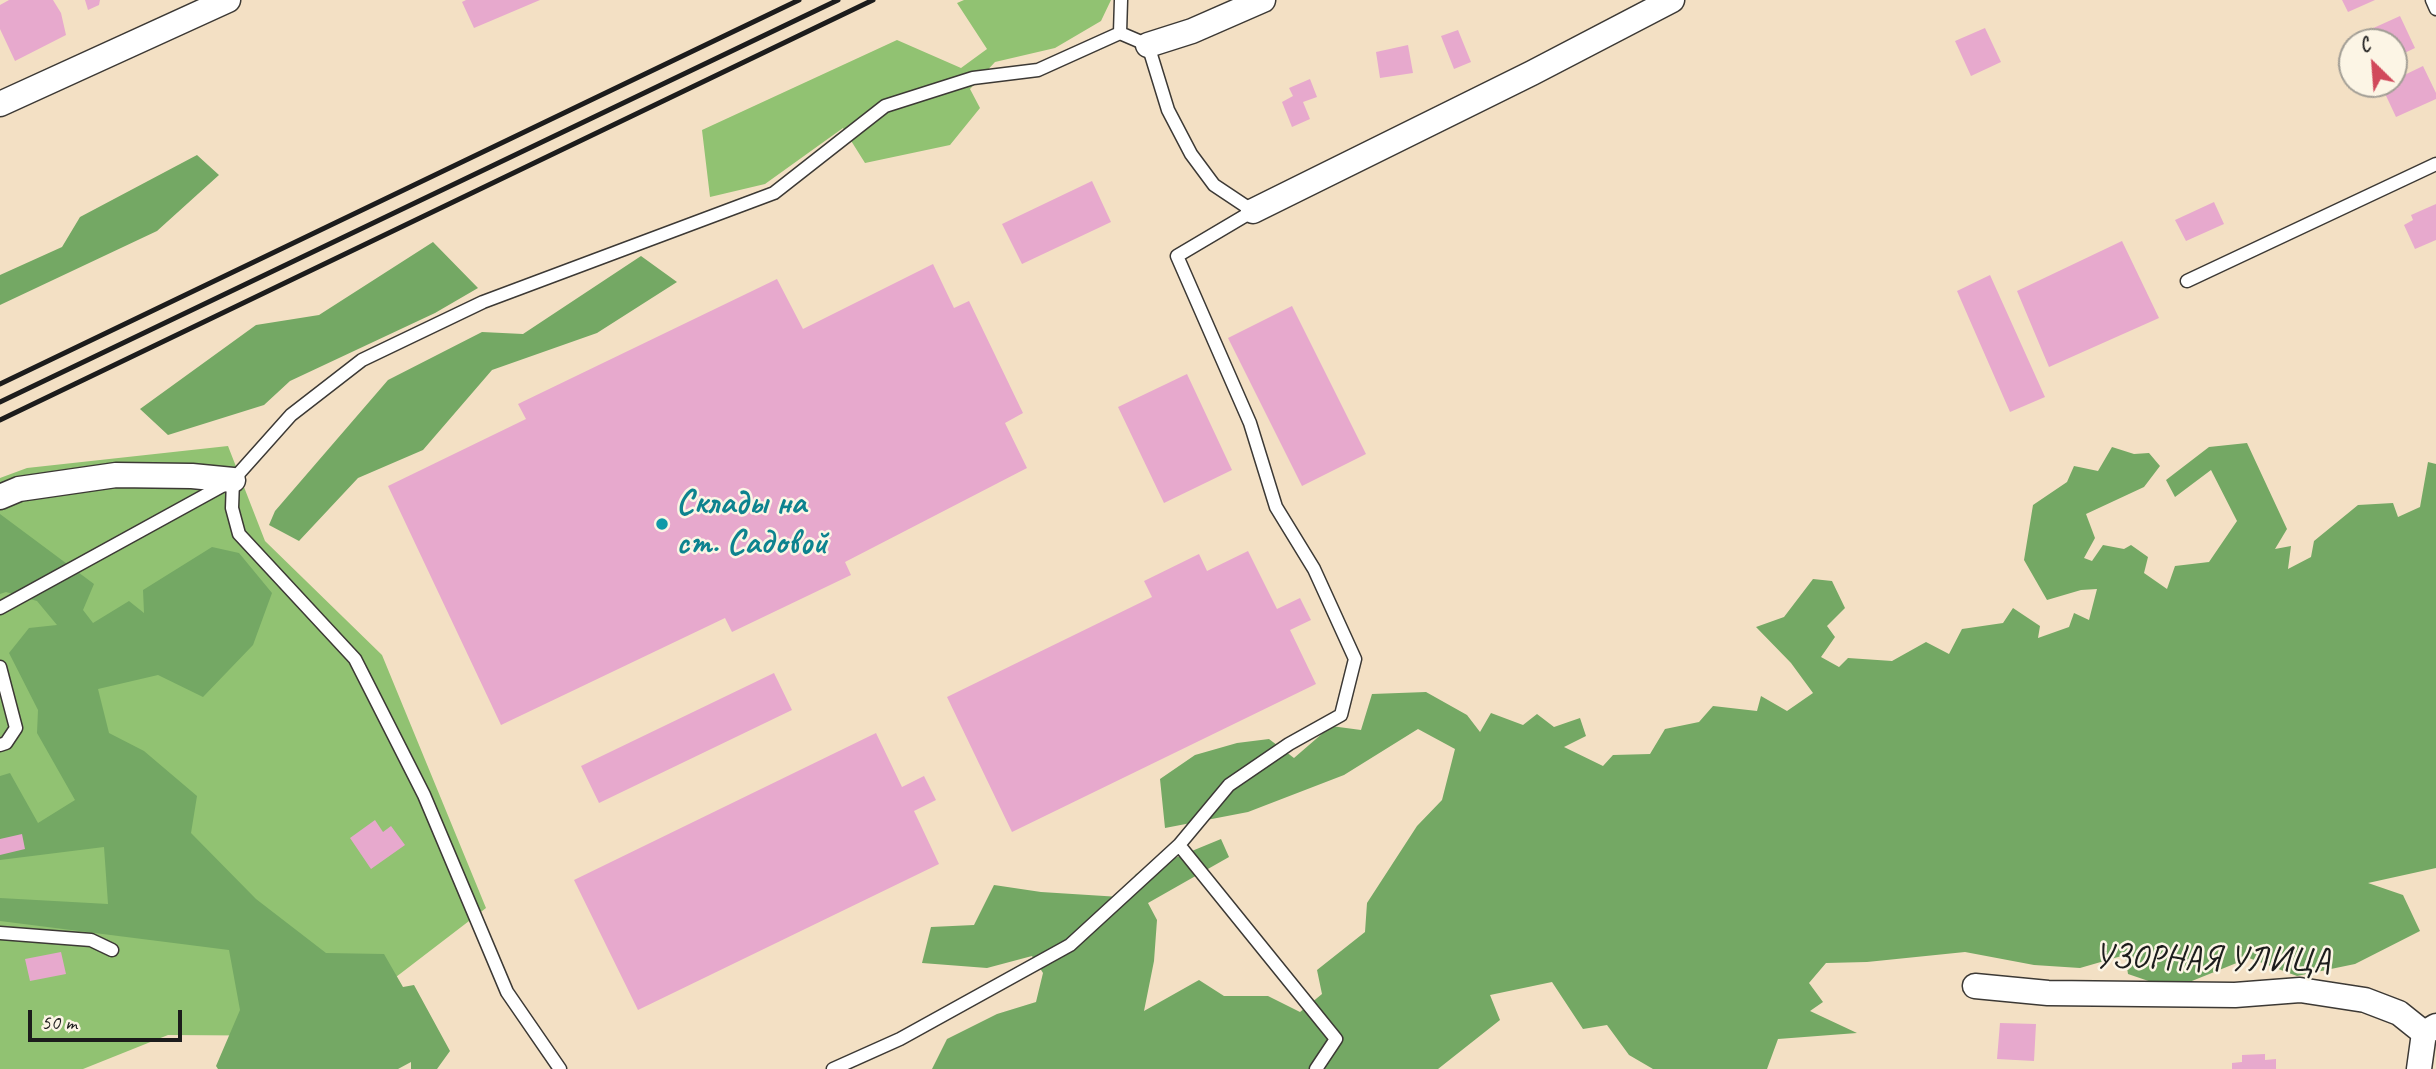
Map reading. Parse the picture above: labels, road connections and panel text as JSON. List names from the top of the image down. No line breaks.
{"streets":{"street":["УЗОРНАЯ УЛИЦА"]},"places":["Склады на ст. Садовой"],"scale_bar":"50 m","north":"top left"}
